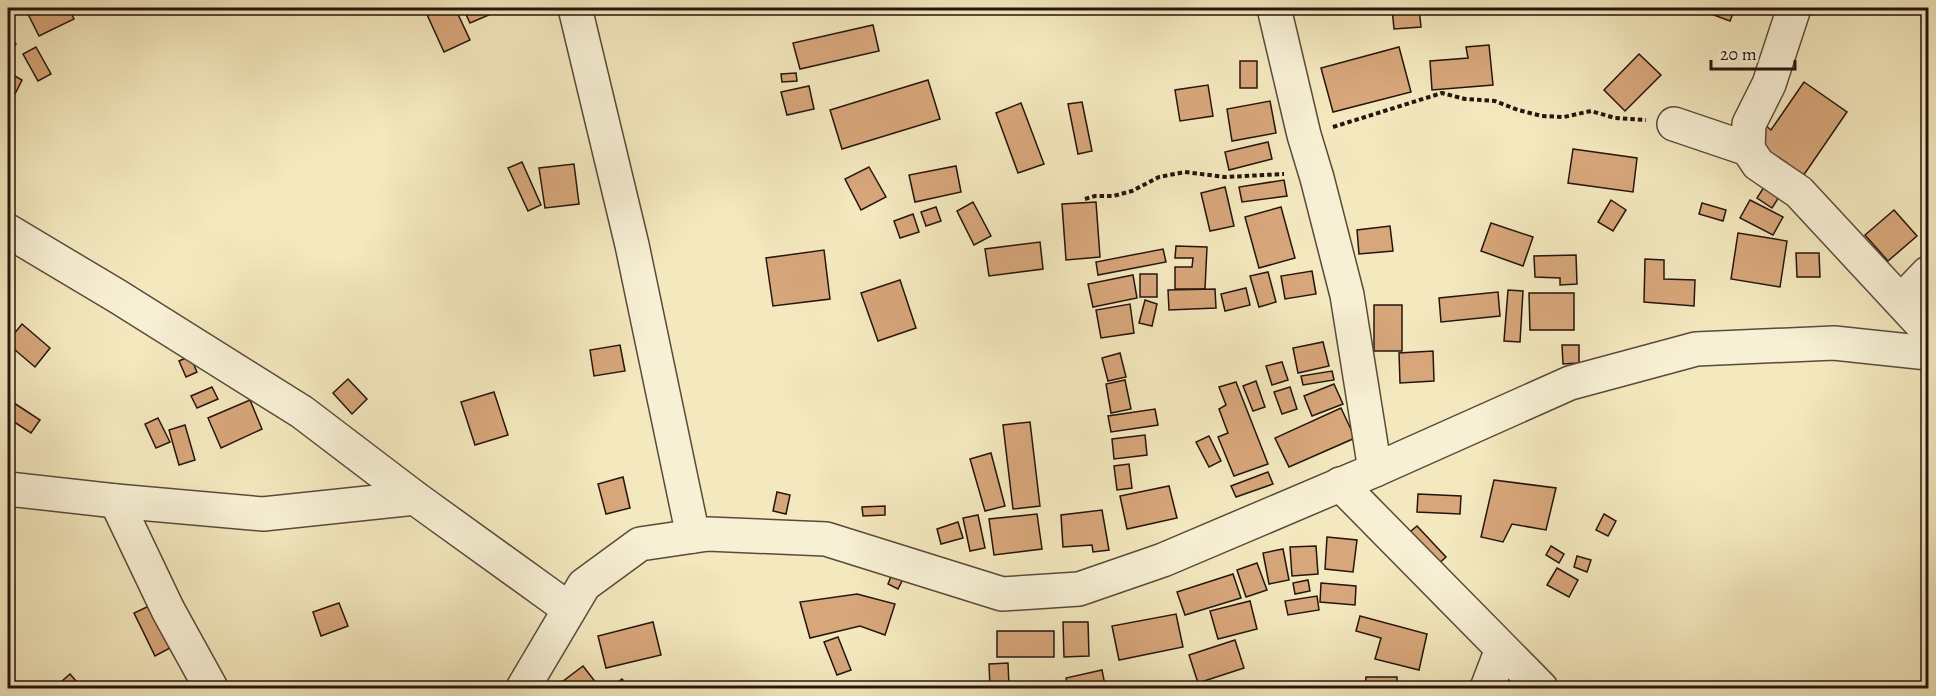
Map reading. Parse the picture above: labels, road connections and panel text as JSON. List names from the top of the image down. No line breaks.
{"scale_bar":"20 m"}
